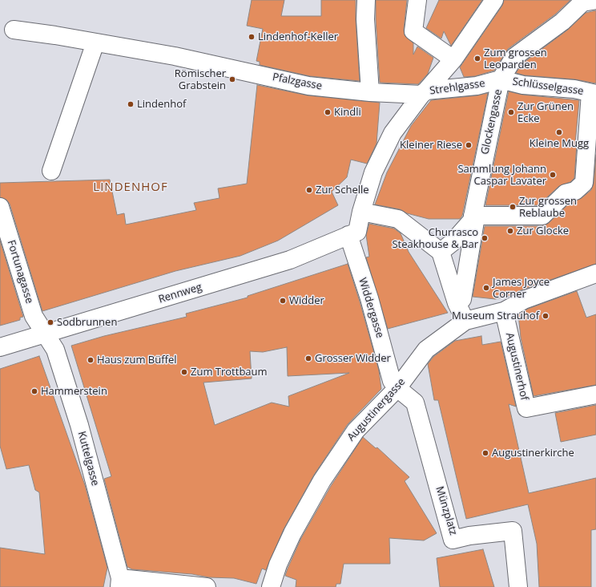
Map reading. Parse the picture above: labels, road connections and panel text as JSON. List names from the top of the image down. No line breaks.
{"streets":{"street":["Pfalzgasse","Schlüsselgasse","Strehlgasse","Glockengasse","Fortunagasse","Rennweg","Widdergasse","Augustinerhof","Augustinergasse","Kuttelgasse","Münzplatz"]},"crossings":[["Pfalzgasse","Strehlgasse"],["Schlüsselgasse","Strehlgasse"],["Schlüsselgasse","Glockengasse"],["Strehlgasse","Glockengasse"],["Strehlgasse","Rennweg"],["Strehlgasse","Widdergasse"],["Fortunagasse","Rennweg"],["Fortunagasse","Kuttelgasse"],["Rennweg","Widdergasse"],["Rennweg","Kuttelgasse"],["Widdergasse","Augustinergasse"],["Widdergasse","Münzplatz"],["Augustinerhof","Augustinergasse"],["Augustinergasse","Münzplatz"]],"districts":["LINDENHOF"],"places":["Lindenhof-Keller","Zum grossen Leoparden","Römischer Grabstein","Lindenhof","Kindli","Zur Grünen Ecke","Kleine Mugg","Kleiner Riese","Sammlung Johann Caspar Lavater","Zur Schelle","Zur grossen Reblaube","Zur Glocke","Churrasco Steakhouse & Bar","James Joyce Corner","Widder","Museum Strauhof","Sodbrunnen","Grosser Widder","Haus zum Büffel","Zum Trottbaum","Hammerstein","Augustinerkirche"]}
